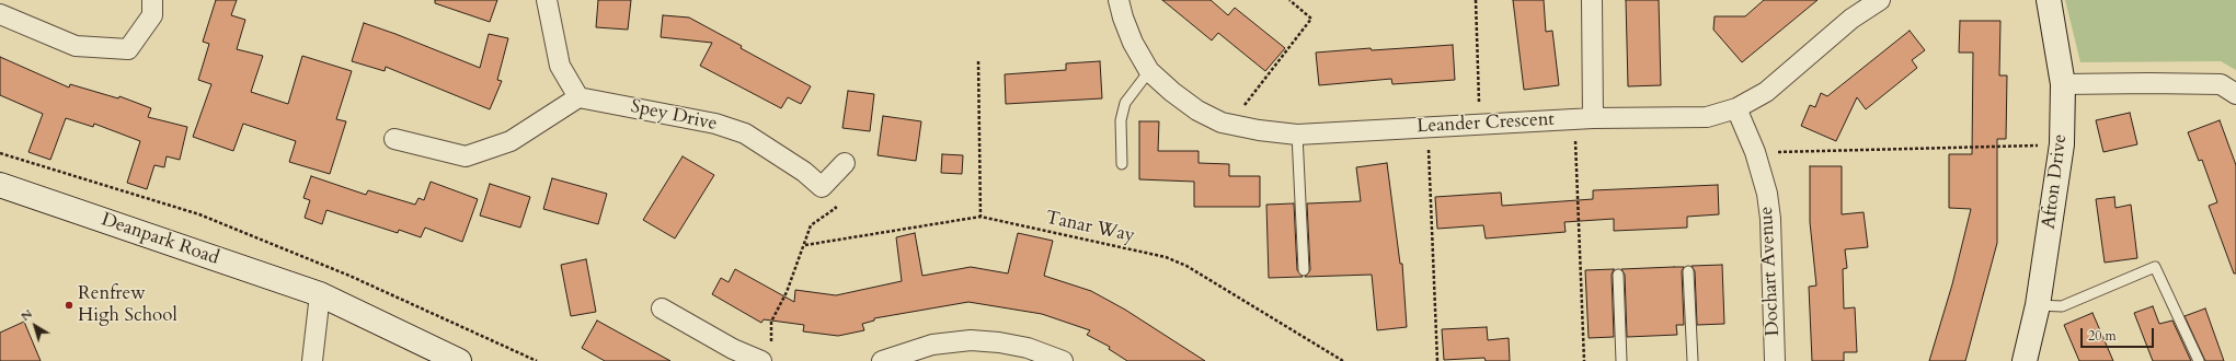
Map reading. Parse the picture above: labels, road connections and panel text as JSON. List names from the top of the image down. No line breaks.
{"streets":{"street":["Spey Drive","Leander Crescent","Afton Drive","Deanpark Road","Dochart Avenue"],"path":["Tanar Way"]},"crossings":[["Leander Crescent","Dochart Avenue"]],"places":["Renfrew High School"],"scale_bar":"20 m","north":"top left"}
